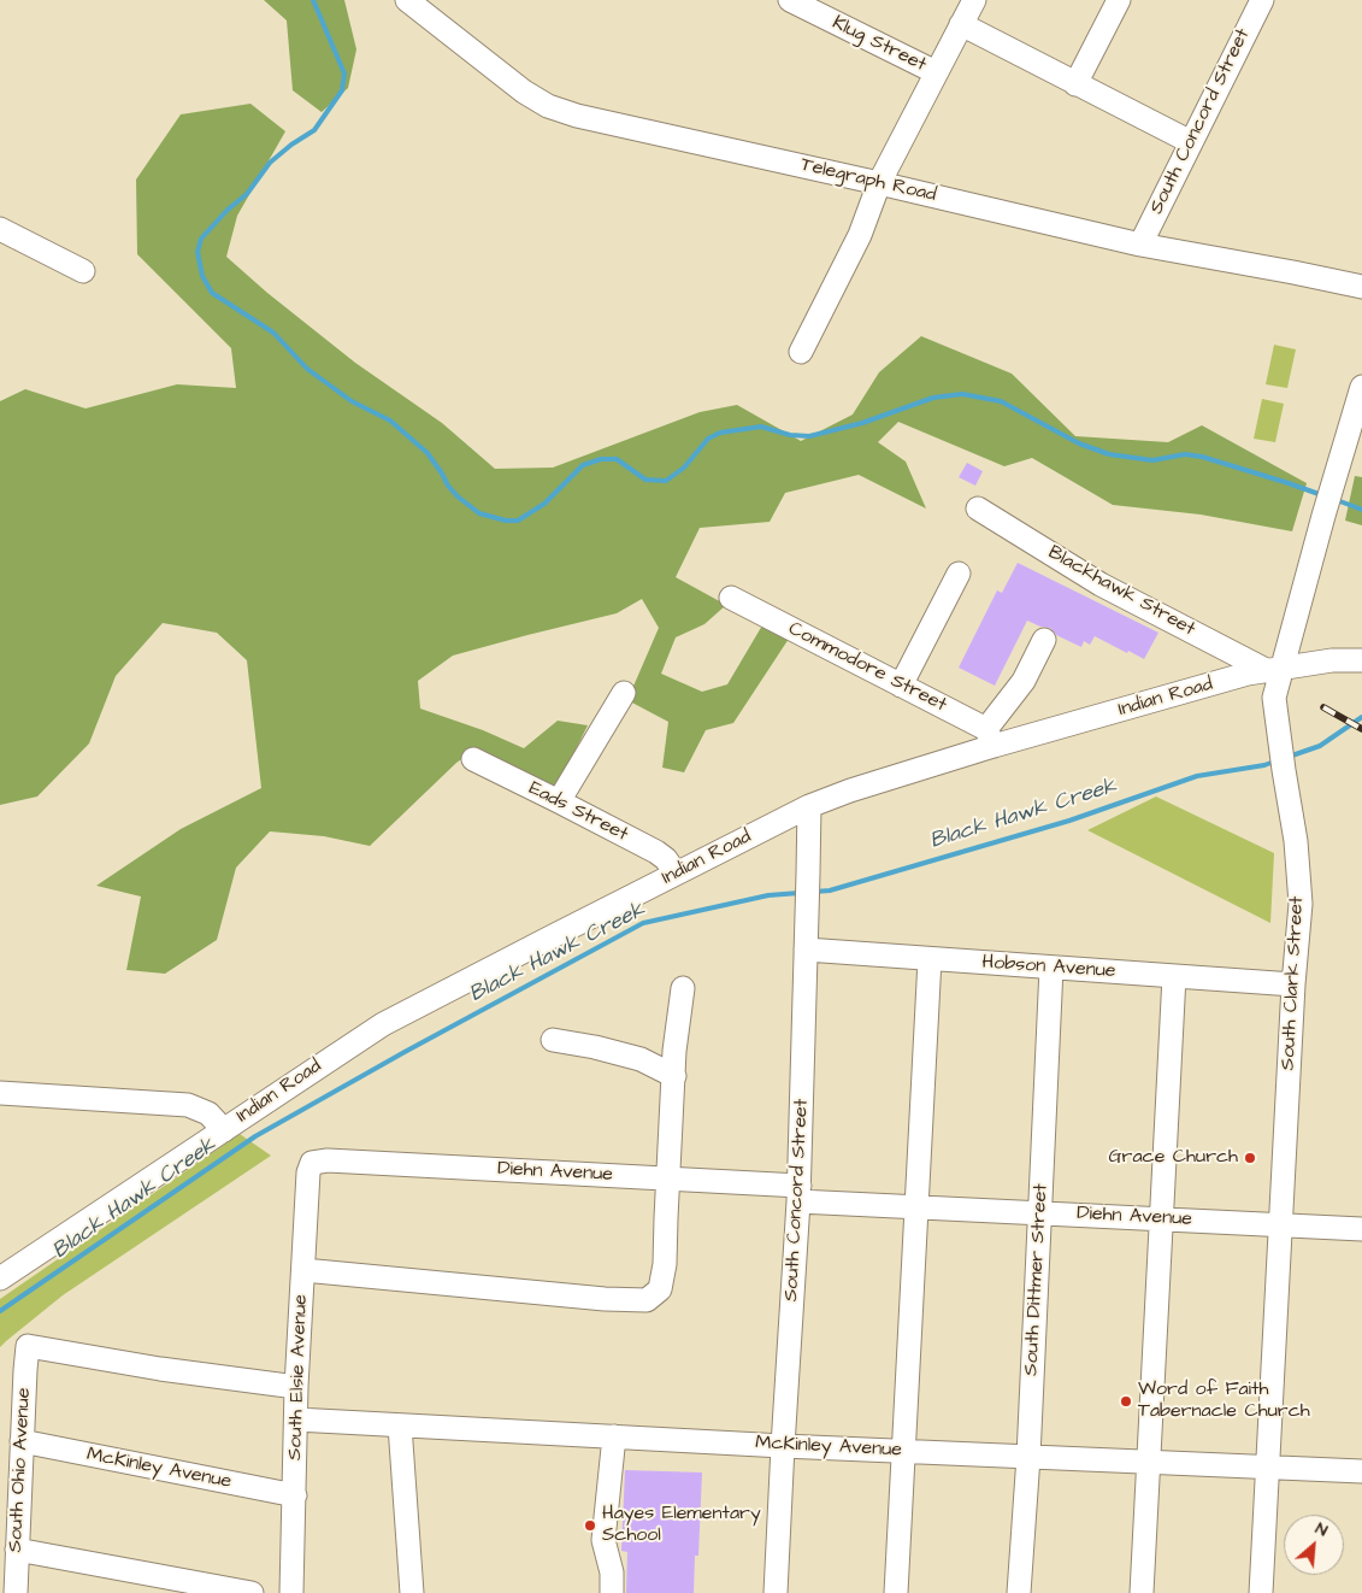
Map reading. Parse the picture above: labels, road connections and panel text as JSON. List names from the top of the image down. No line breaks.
{"streets":{"street":["Klug Street","South Concord Street","Telegraph Road","Blackhawk Street","Commodore Street","Indian Road","Eads Street","Hobson Avenue","South Clark Street","Diehn Avenue","South Dittmer Street","South Elsie Avenue","McKinley Avenue","South Ohio Avenue"]},"crossings":[["South Concord Street","Telegraph Road"],["South Concord Street","Indian Road"],["South Concord Street","Hobson Avenue"],["South Concord Street","Diehn Avenue"],["South Concord Street","McKinley Avenue"],["Blackhawk Street","Indian Road"],["Blackhawk Street","South Clark Street"],["Commodore Street","Indian Road"],["Indian Road","Eads Street"],["Indian Road","South Clark Street"],["Hobson Avenue","South Clark Street"],["Hobson Avenue","South Dittmer Street"],["South Clark Street","Diehn Avenue"],["South Clark Street","McKinley Avenue"],["Diehn Avenue","South Dittmer Street"],["Diehn Avenue","South Elsie Avenue"],["South Dittmer Street","McKinley Avenue"],["South Elsie Avenue","McKinley Avenue"],["South Elsie Avenue","South Ohio Avenue"],["McKinley Avenue","South Ohio Avenue"]],"water":["Black Hawk Creek"],"places":["Grace Church","Word of Faith Tabernacle Church","Hayes Elementary School"],"north":"top right"}
